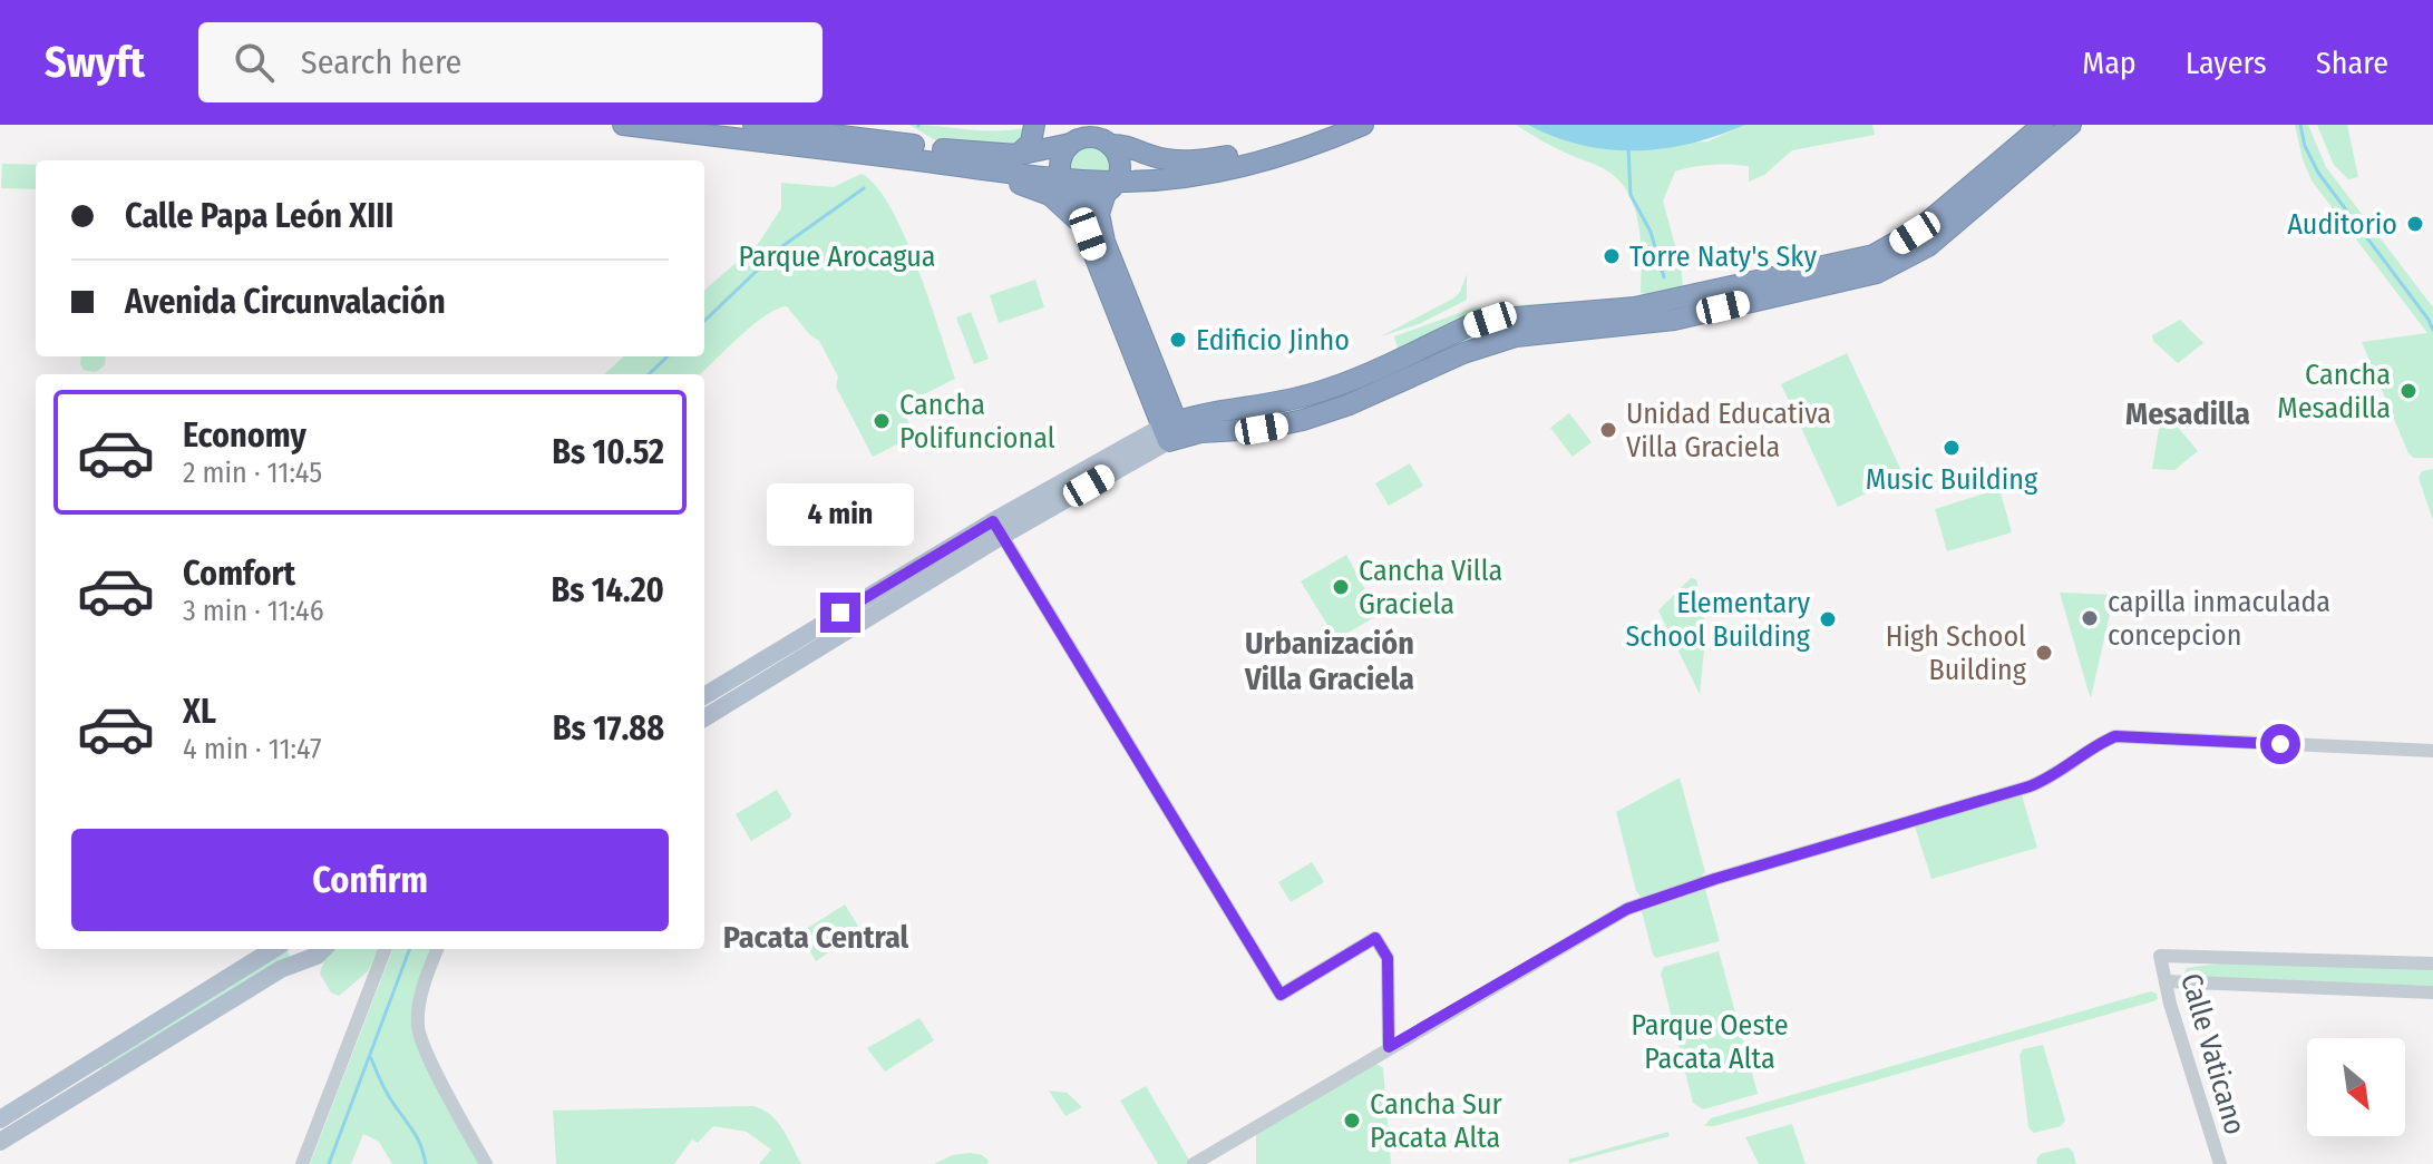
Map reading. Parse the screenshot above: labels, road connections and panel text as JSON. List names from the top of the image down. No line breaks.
{"streets":{"street":["Calle Vaticano"]},"districts":["Mesadilla","Urbanización Villa Graciela","Pacata Central"],"parks":["Parque Arocagua","Parque Oeste Pacata Alta"],"places":["Auditorio","Torre Naty's Sky","Edificio Jinho","Cancha Mesadilla","Cancha Polifuncional","Unidad Educativa Villa Graciela","Music Building","Cancha Villa Graciela","capilla inmaculada concepcion","Elementary School Building","High School Building","Cancha Sur Pacata Alta"],"north":"bottom right","page":{"header":"Swyft","search":"Search here","nav":["Map","Layers","Share"],"banner":["Calle Papa León XIII","Avenida Circunvalación"],"list":[{"name":"Economy","note":"2 min · 11:45","value":"Bs 10.52"},{"name":"Comfort","note":"3 min · 11:46","value":"Bs 14.20"},{"name":"XL","note":"4 min · 11:47","value":"Bs 17.88"}],"bubble":"4 min","buttons":"Confirm"}}
